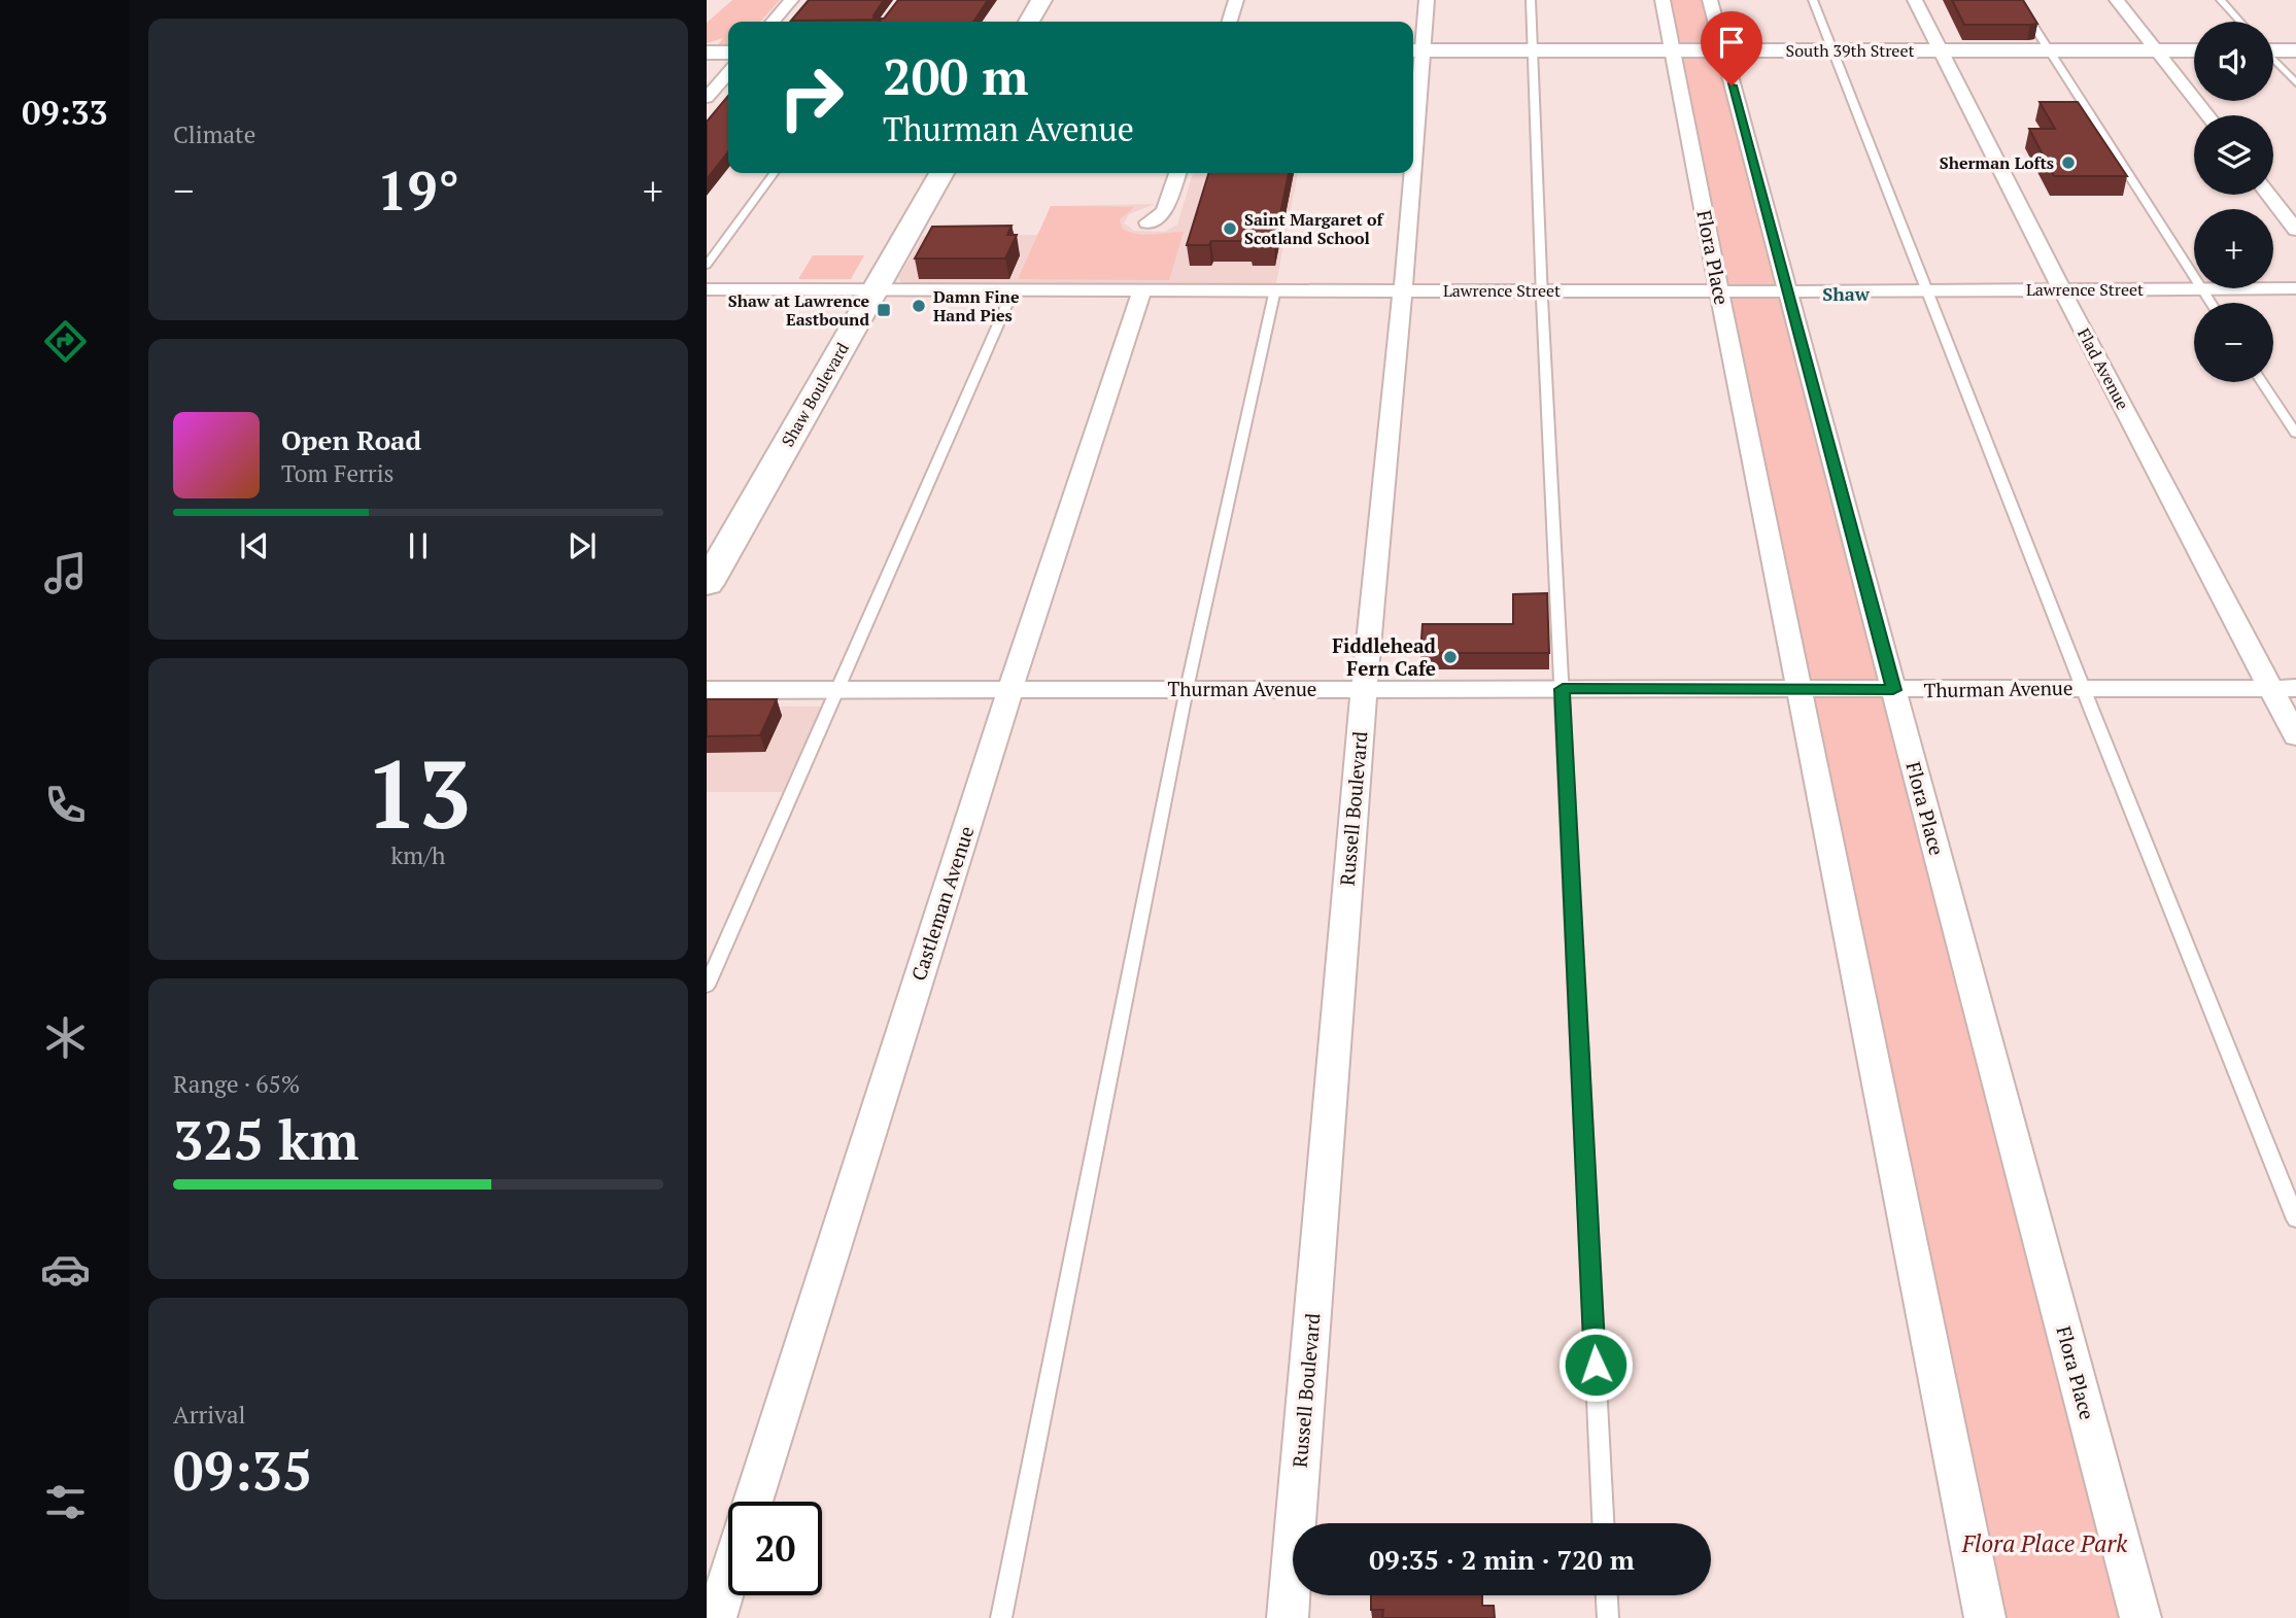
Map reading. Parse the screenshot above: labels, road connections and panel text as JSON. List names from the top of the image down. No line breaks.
{"streets":{"street":["South 39th Street","Flora Place","Lawrence Street","Flad Avenue","Shaw Boulevard","Thurman Avenue","Russell Boulevard","Castleman Avenue"]},"crossings":[["South 39th Street","Flora Place"],["South 39th Street","Flad Avenue"],["South 39th Street","Russell Boulevard"],["Flora Place","Lawrence Street"],["Flora Place","Thurman Avenue"],["Lawrence Street","Flad Avenue"],["Lawrence Street","Shaw Boulevard"],["Lawrence Street","Russell Boulevard"],["Lawrence Street","Castleman Avenue"],["Flad Avenue","Thurman Avenue"],["Thurman Avenue","Russell Boulevard"],["Thurman Avenue","Castleman Avenue"]],"districts":["Shaw"],"parks":["Flora Place Park"],"places":{"other":["Sherman Lofts","Saint Margaret of Scotland School","Damn Fine Hand Pies","Fiddlehead Fern Cafe"],"transit":["Shaw at Lawrence Eastbound"]},"page":{"tabs":"09:33","tile":["Climate",["13","km/h"],["Range · 65%","325 km"],["Arrival","09:35"]],"map_buttons":["+","−"],"turn":["200 m","Thurman Avenue"],"heat":["−","19°","+"],"song":["Open Road","Tom Ferris"],"limit":"20","trip":"09:35 · 2 min · 720 m"}}
